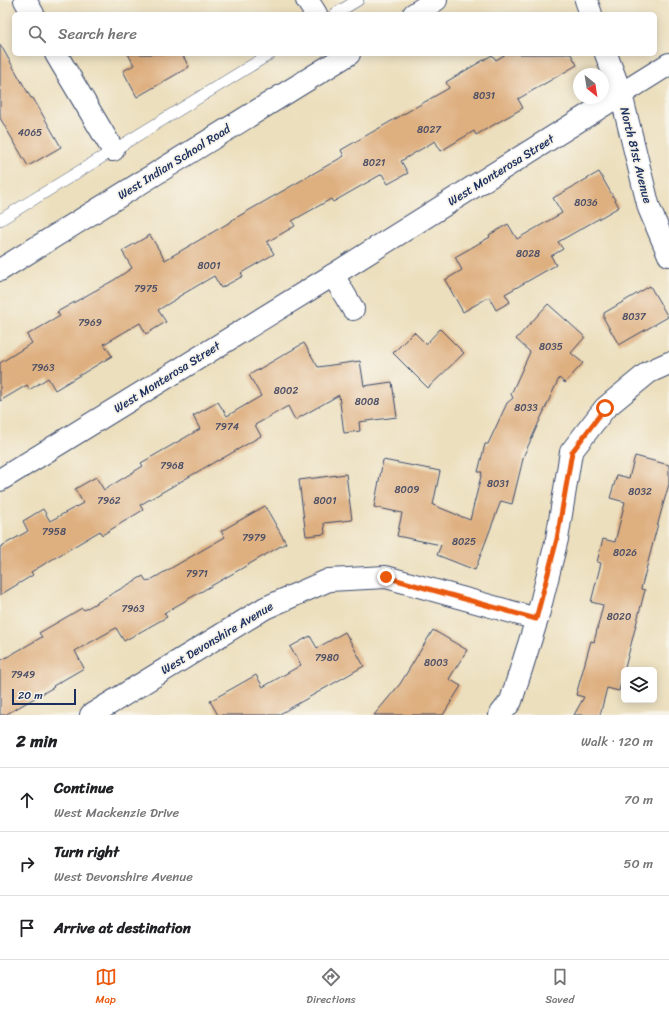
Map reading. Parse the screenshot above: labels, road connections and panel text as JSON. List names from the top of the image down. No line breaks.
{"streets":{"street":["North 81st Avenue","West Indian School Road","West Monterosa Street","West Devonshire Avenue"]},"crossings":[["North 81st Avenue","West Monterosa Street"]],"house_numbers":["8031","8027","4065","8021","8036","8028","8001","7975","8037","7969","8035","7963","8002","8008","8033","7974","7968","8031","8009","8032","7962","8001","7958","7979","8025","8026","7971","7963","8020","7980","8003","7949"],"scale_bar":"20 m","north":"bottom right","page":{"search":"Search here","scale":"20 m","heading":["2 min","Walk · 120 m"],"list":[["Continue","West Mackenzie Drive","70 m"],["Turn right","West Devonshire Avenue","50 m"],"Arrive at destination"],"nav":["Map","Directions","Saved"]}}
